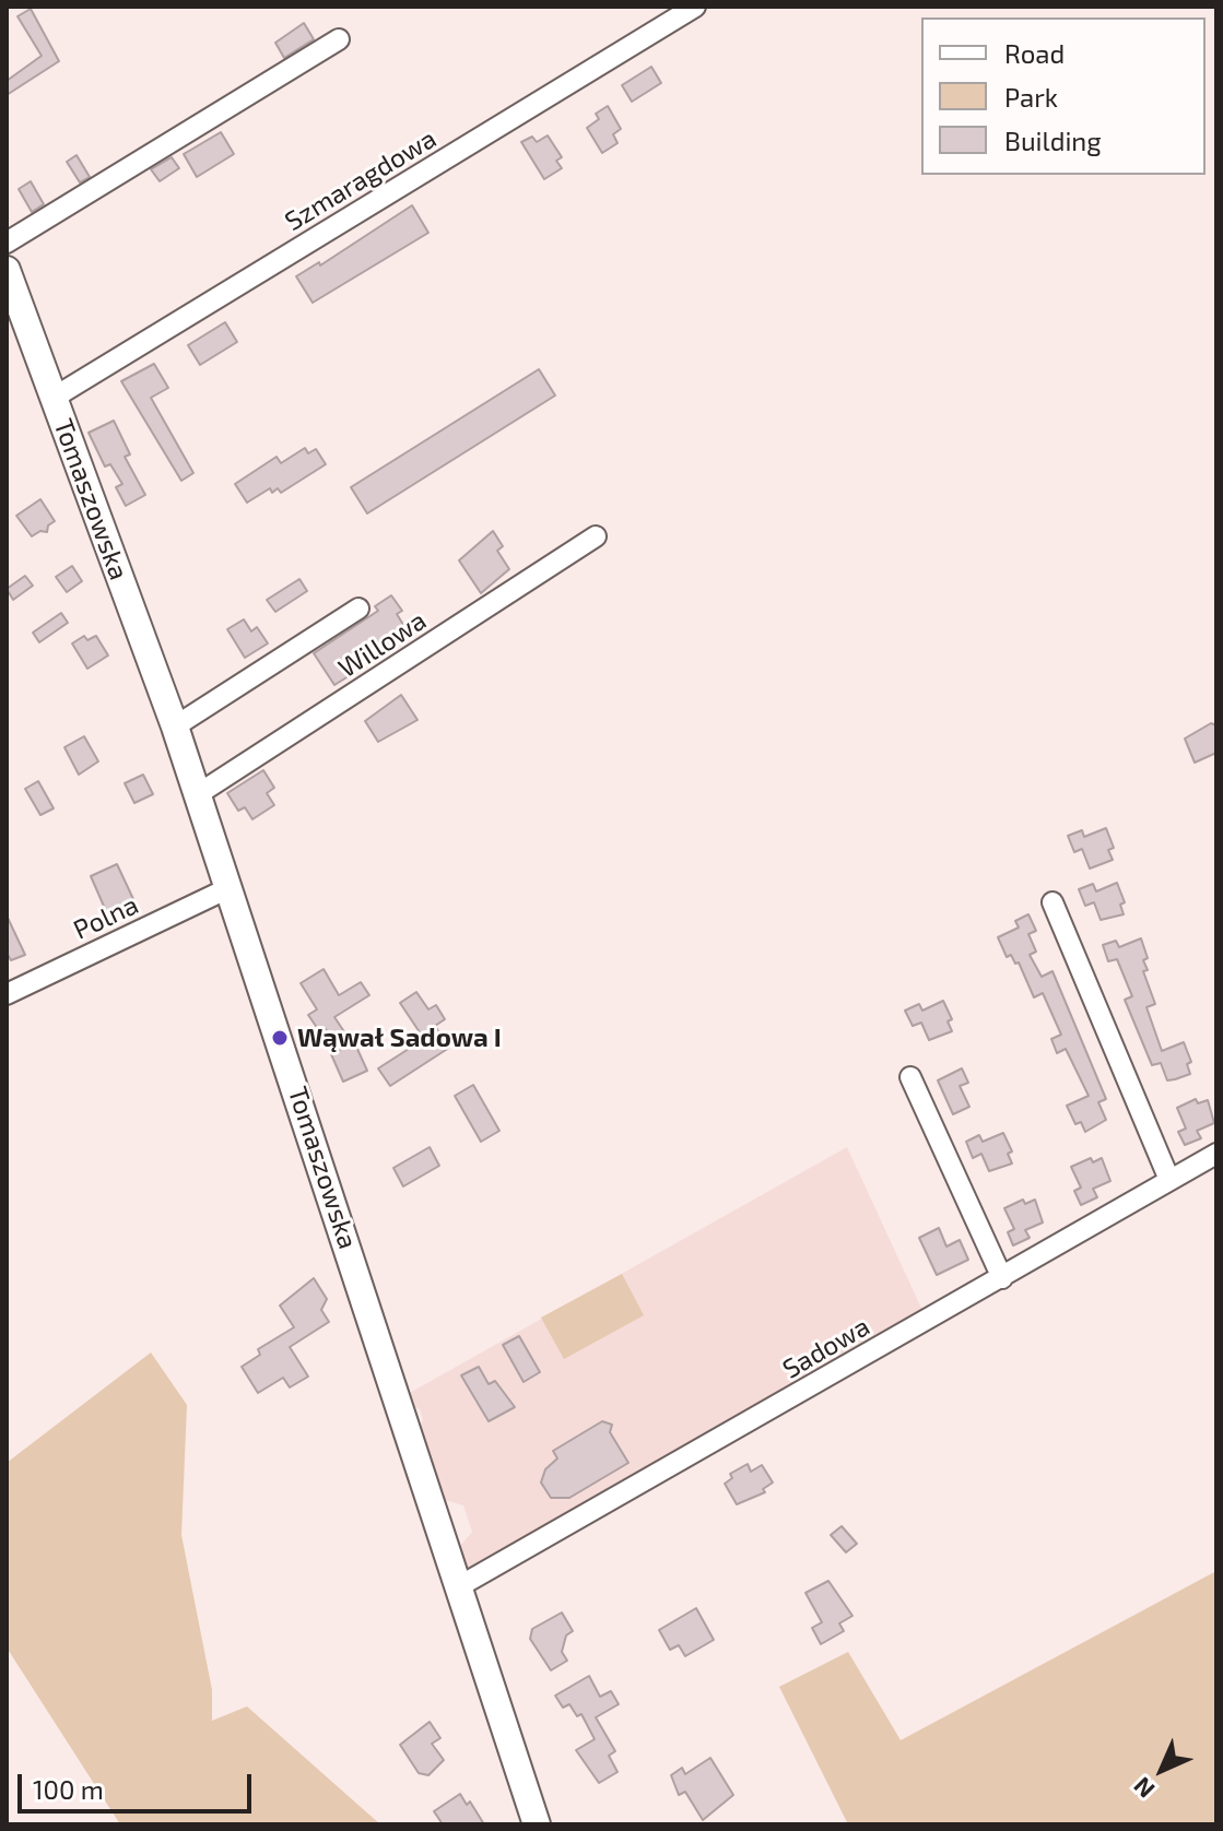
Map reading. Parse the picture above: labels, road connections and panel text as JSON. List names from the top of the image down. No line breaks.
{"streets":{"street":["Szmaragdowa","Tomaszowska","Willowa","Polna","Sadowa"]},"crossings":[["Szmaragdowa","Tomaszowska"],["Tomaszowska","Willowa"],["Tomaszowska","Polna"],["Tomaszowska","Sadowa"]],"places":["Wąwał Sadowa I"],"legend":["Road","Park","Building"],"scale_bar":"100 m","north":"bottom left"}
